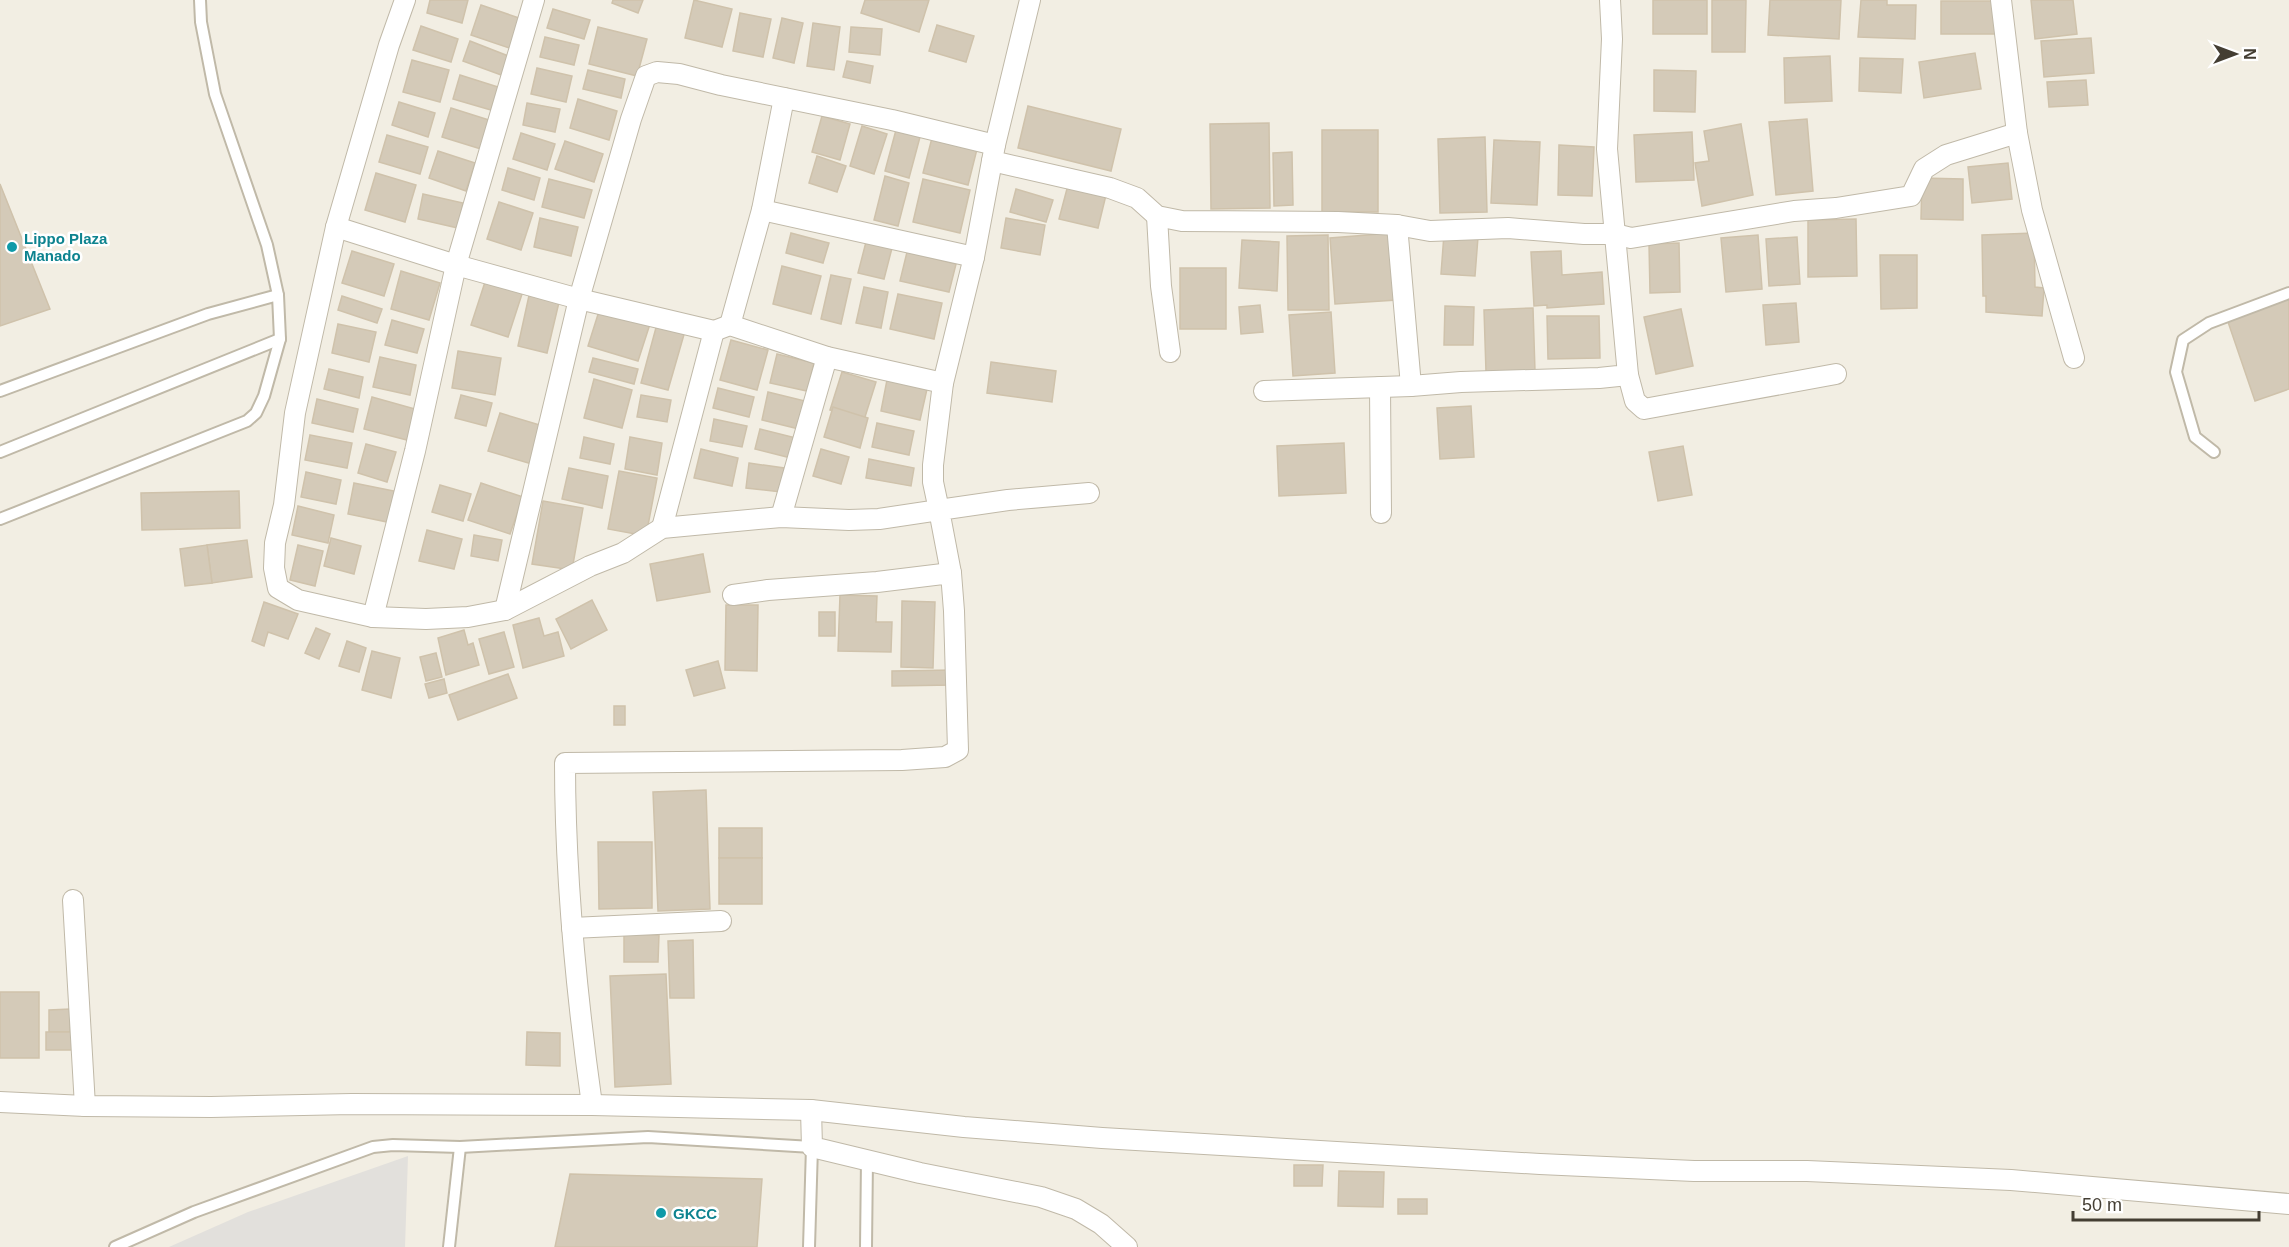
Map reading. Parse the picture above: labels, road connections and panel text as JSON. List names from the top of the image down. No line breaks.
{"places":["Lippo Plaza Manado","GKCC"],"scale_bar":"50 m","north":"right"}
